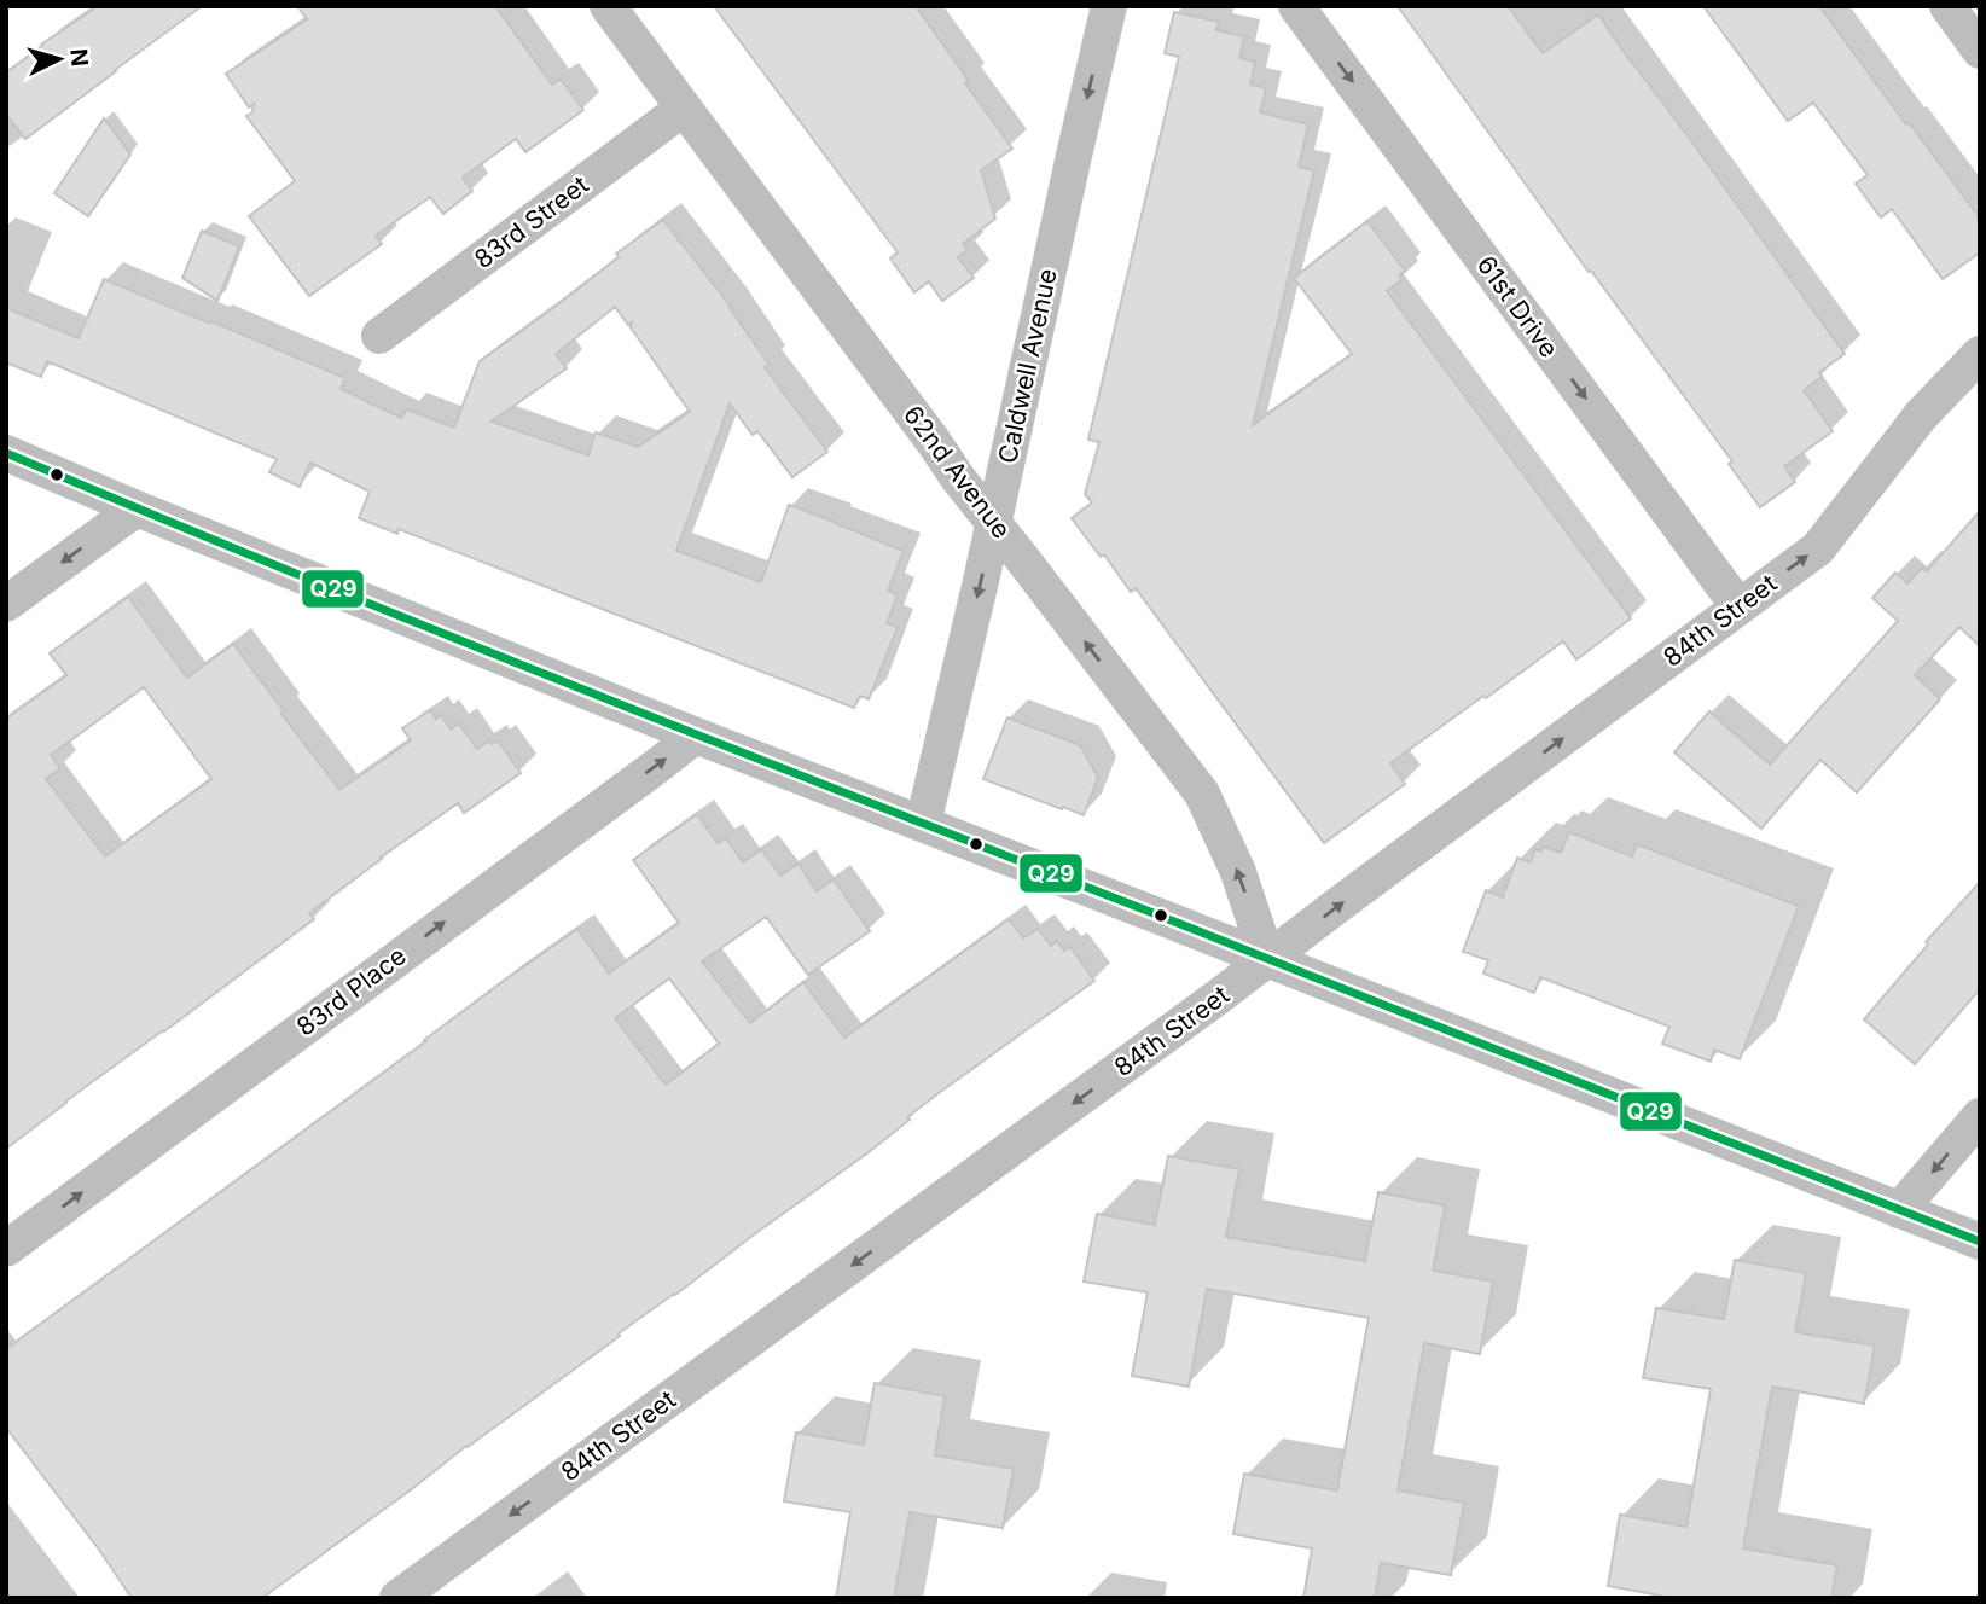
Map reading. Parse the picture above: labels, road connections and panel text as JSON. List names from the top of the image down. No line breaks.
{"streets":{"street":["83rd Street","61st Drive","Caldwell Avenue","62nd Avenue","84th Street","83rd Place"]},"crossings":[["83rd Street","62nd Avenue"],["61st Drive","84th Street"],["Caldwell Avenue","62nd Avenue"],["62nd Avenue","84th Street"]],"one_way":["61st Drive","Caldwell Avenue","62nd Avenue","83rd Place"],"lines":["transit line Q29"],"north":"right"}
